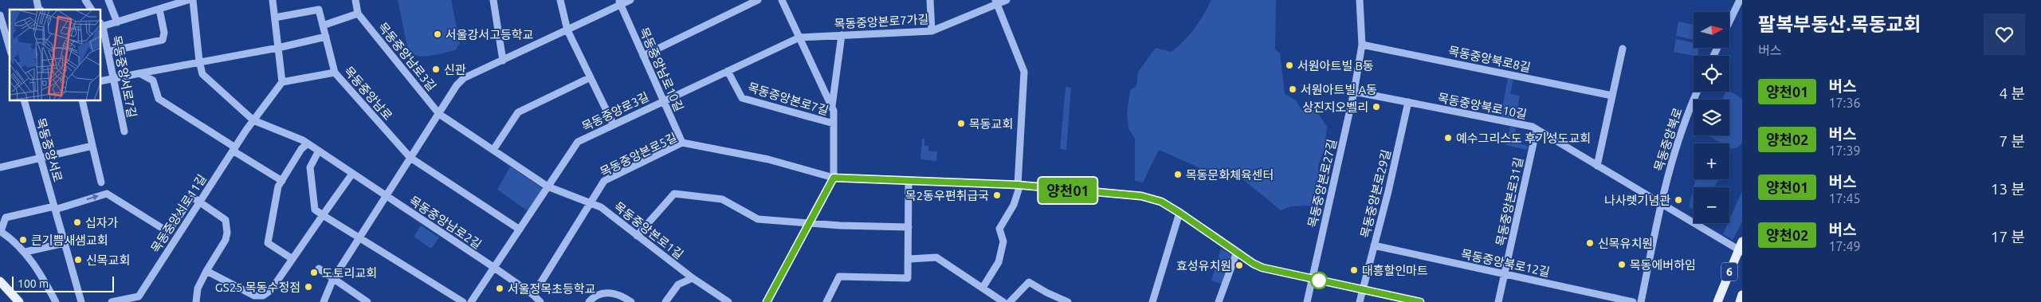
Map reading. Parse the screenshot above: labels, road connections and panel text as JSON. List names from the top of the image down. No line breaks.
{"streets":{"main road":["6"],"street":["목동중앙본로7가길","목동중앙남로3길","목동중앙북로8길","목동중앙남로10길","목동중앙서로7길","목동중앙남로","목동중앙본로7길","목동중앙북로10길","목동중앙로3길","목동중앙북로","목동중앙서로","목동중앙본로5길","목동중앙본로27길","목동중앙본로29길","목동중앙본로31길","목동중앙서로11길","목동중앙남로2길","목동중앙본로1길","목동중앙북로12길"]},"crossings":[["목동중앙본로7가길","목동중앙본로7길"],["목동중앙본로7가길","목동중앙로3길"],["목동중앙남로3길","목동중앙본로1길"],["목동중앙남로10길","목동중앙로3길"],["목동중앙남로10길","목동중앙본로5길"],["목동중앙남로","목동중앙로3길"],["목동중앙본로7길","목동중앙로3길"],["목동중앙본로7길","목동중앙본로5길"],["목동중앙북로10길","목동중앙북로"],["목동중앙북로10길","목동중앙본로27길"],["목동중앙북로10길","목동중앙본로29길"],["목동중앙북로10길","목동중앙본로31길"],["목동중앙로3길","목동중앙남로2길"],["목동중앙로3길","목동중앙본로1길"],["목동중앙본로5길","목동중앙본로27길"],["목동중앙본로5길","목동중앙본로29길"],["목동중앙본로5길","목동중앙본로1길"],["목동중앙본로29길","목동중앙북로12길"],["목동중앙본로31길","목동중앙북로12길"],["목동중앙서로11길","목동중앙남로2길"]],"places":["서울강서고등학교","서원아트빌 B동","신관","서원아트빌 A동","상진지오벨리","목동교회","예수그리스도 후기성도교회","목동문화체육센터","목2동우편취급국","나사렛기념관","십자가","큰기쁨새샘교회","신목유치원","신목교회","목동에버하임","효성유치원","대흥할인마트","도토리교회","GS25 목동수정점","서울정목초등학교"],"lines":["bus line 양천01"],"scale_bar":"100 m","north":"right","page":{"on_map":"양천01","heading":["팔복부동산.목동교회","버스"],"map_buttons":["+","−"],"list":[{"mark":"양천01","name":"버스","note":"17:36","value":"4 분"},{"mark":"양천02","name":"버스","note":"17:39","value":"7 분"},{"mark":"양천01","name":"버스","note":"17:45","value":"13 분"},{"mark":"양천02","name":"버스","note":"17:49","value":"17 분"}],"scale":"100 m"}}
